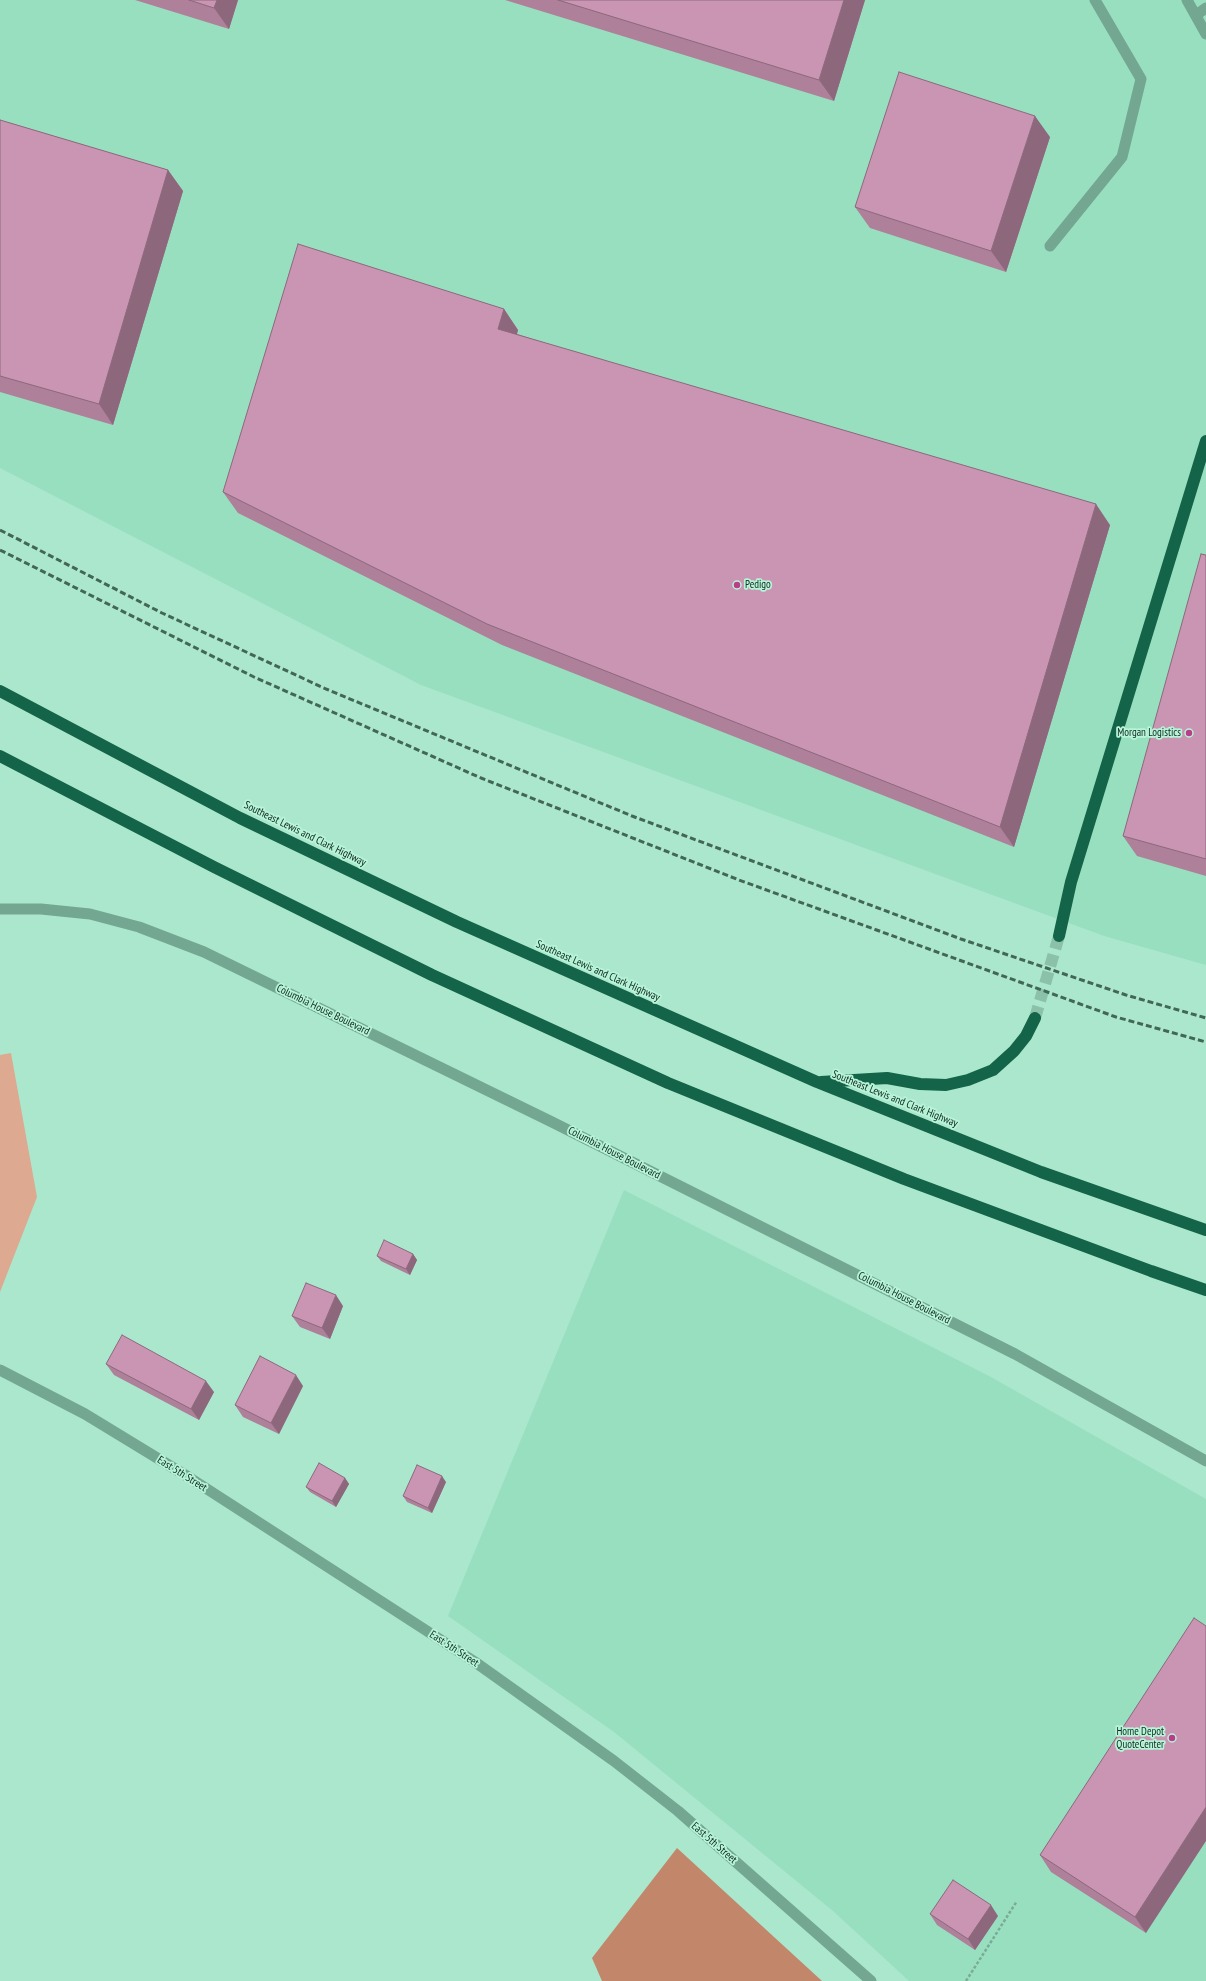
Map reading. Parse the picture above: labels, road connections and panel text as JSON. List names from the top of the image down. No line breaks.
{"streets":{"highway":["Southeast Lewis and Clark Highway"],"street":["Columbia House Boulevard","East 5th Street"]},"places":["Pedigo","Morgan Logistics","Home Depot QuoteCenter"]}
